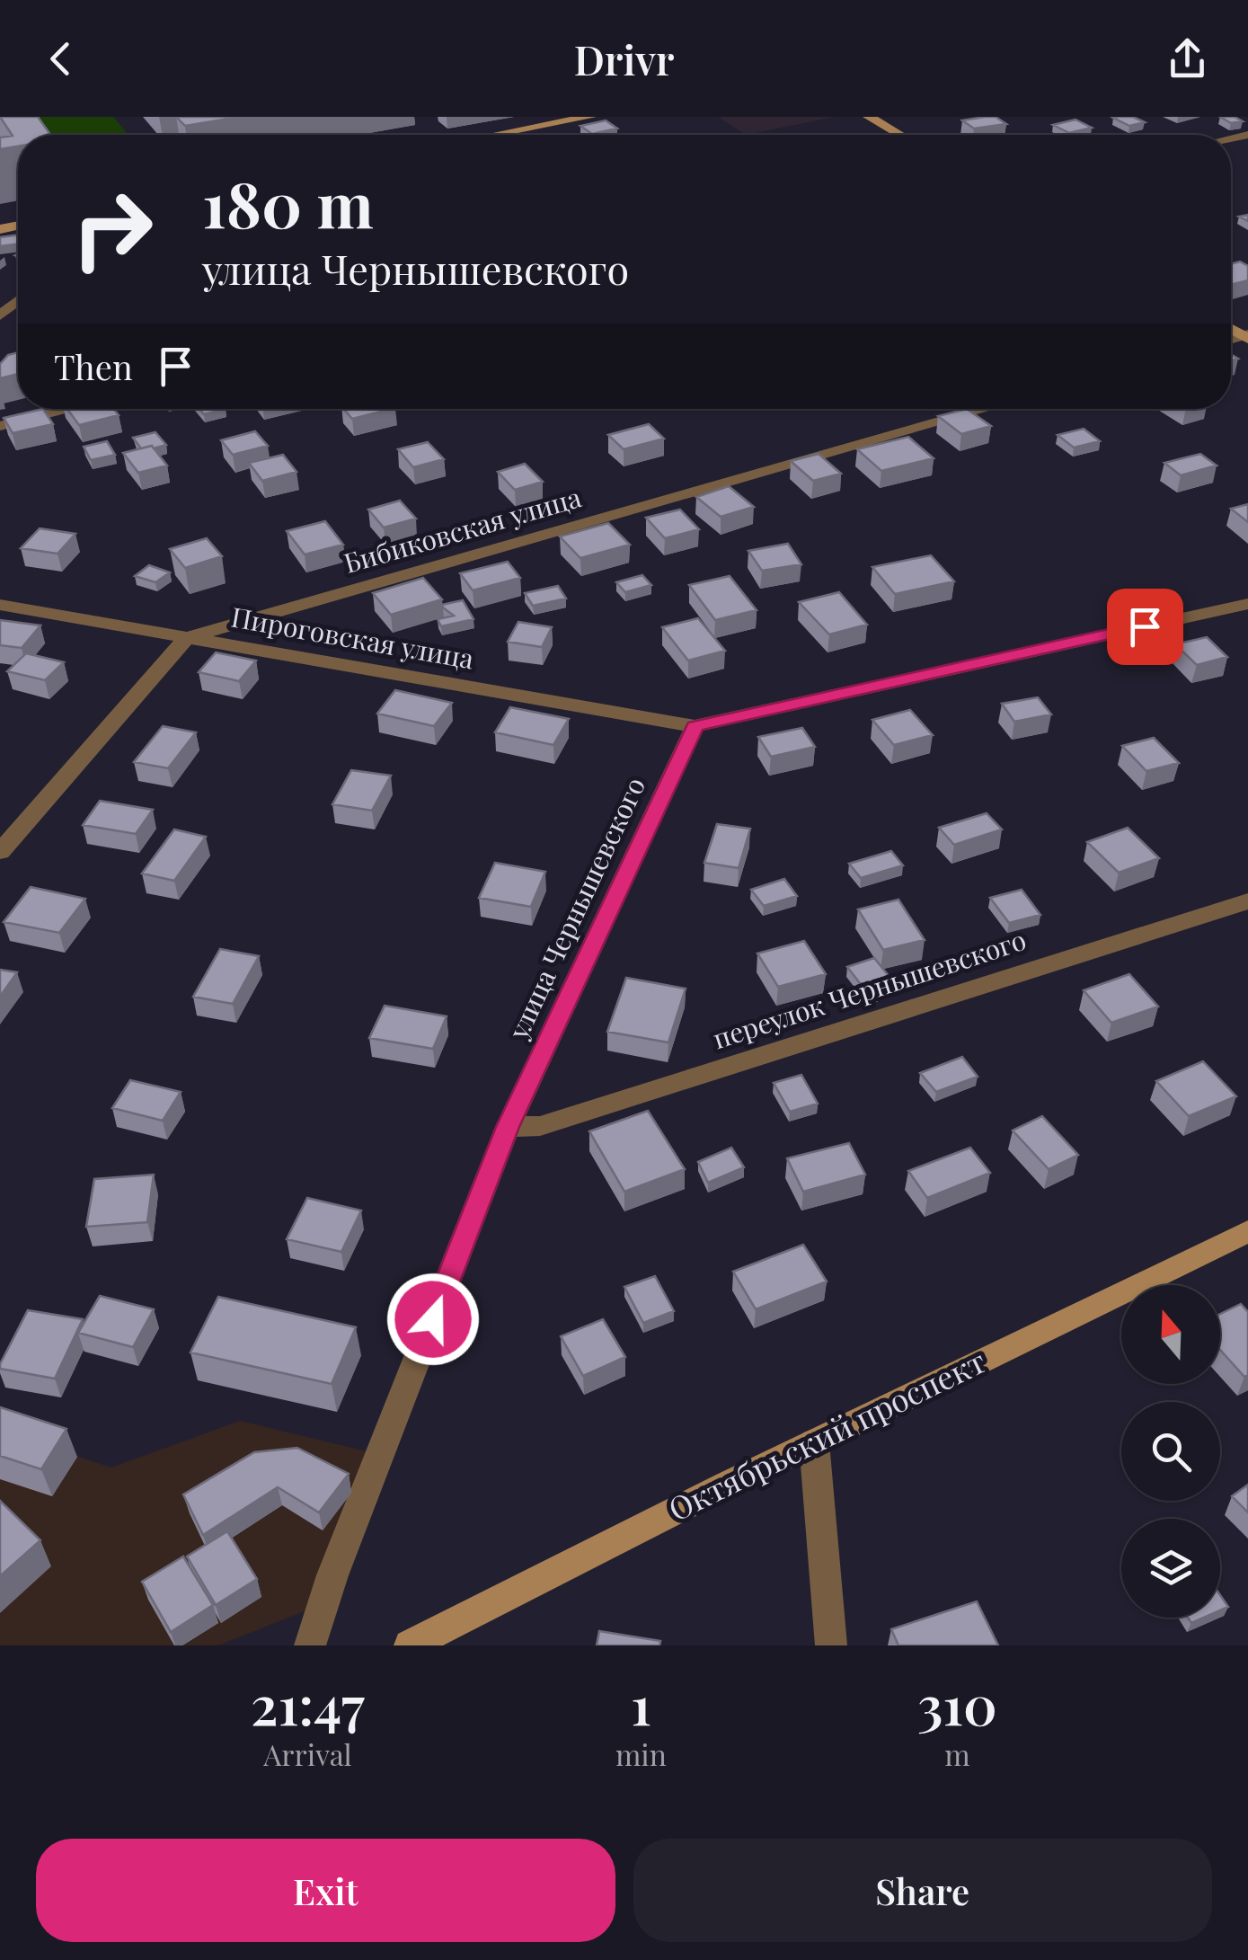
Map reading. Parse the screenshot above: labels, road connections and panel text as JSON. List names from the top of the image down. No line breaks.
{"streets":{"street":["Бибиковская улица","Пироговская улица","улица Чернышевского","переулок Чернышевского","Октябрьский проспект"]},"crossings":[["Бибиковская улица","Пироговская улица"],["Пироговская улица","улица Чернышевского"],["улица Чернышевского","переулок Чернышевского"]],"north":"top","page":{"header":"Drivr","turn":["180 m","улица Чернышевского"],"then":"Then","eta":["21:47","Arrival","1","min","310","m"],"buttons":["Exit","Share"]}}
